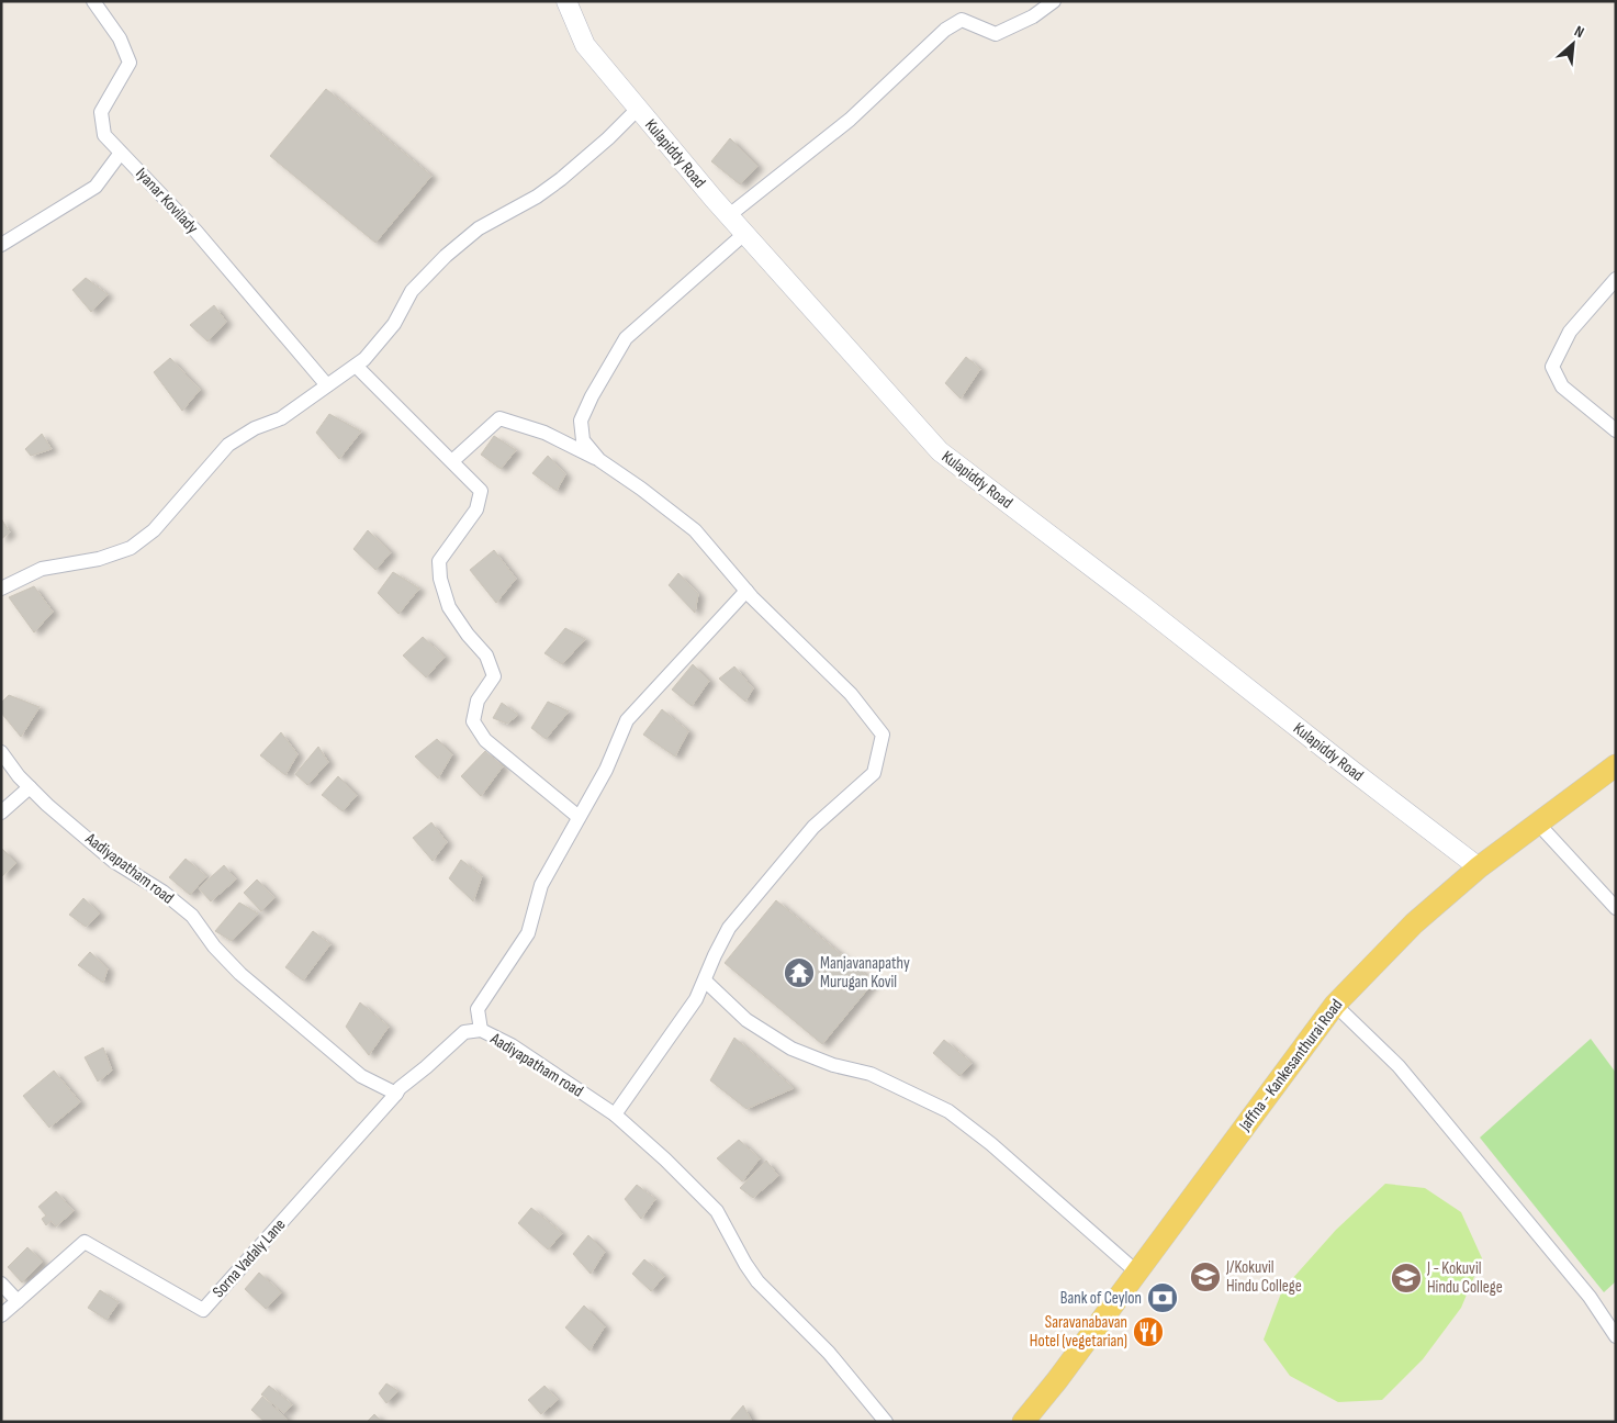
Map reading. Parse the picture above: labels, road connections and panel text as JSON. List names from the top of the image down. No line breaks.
{"streets":{"main road":["Kulapiddy Road","Jaffna - Kankesanthurai Road"],"street":["Iyanar Kovilady","Aadiyapatham road","Sorna Vadaly Lane"]},"crossings":[["Kulapiddy Road","Jaffna - Kankesanthurai Road"],["Aadiyapatham road","Sorna Vadaly Lane"]],"places":{"temple":["Manjavanapathy Murugan Kovil"],"school or university":["J/Kokuvil Hindu College","J - Kokuvil Hindu College"],"bank":["Bank of Ceylon"],"restaurant":["Saravanabavan Hotel (vegetarian)"]},"north":"top right"}
